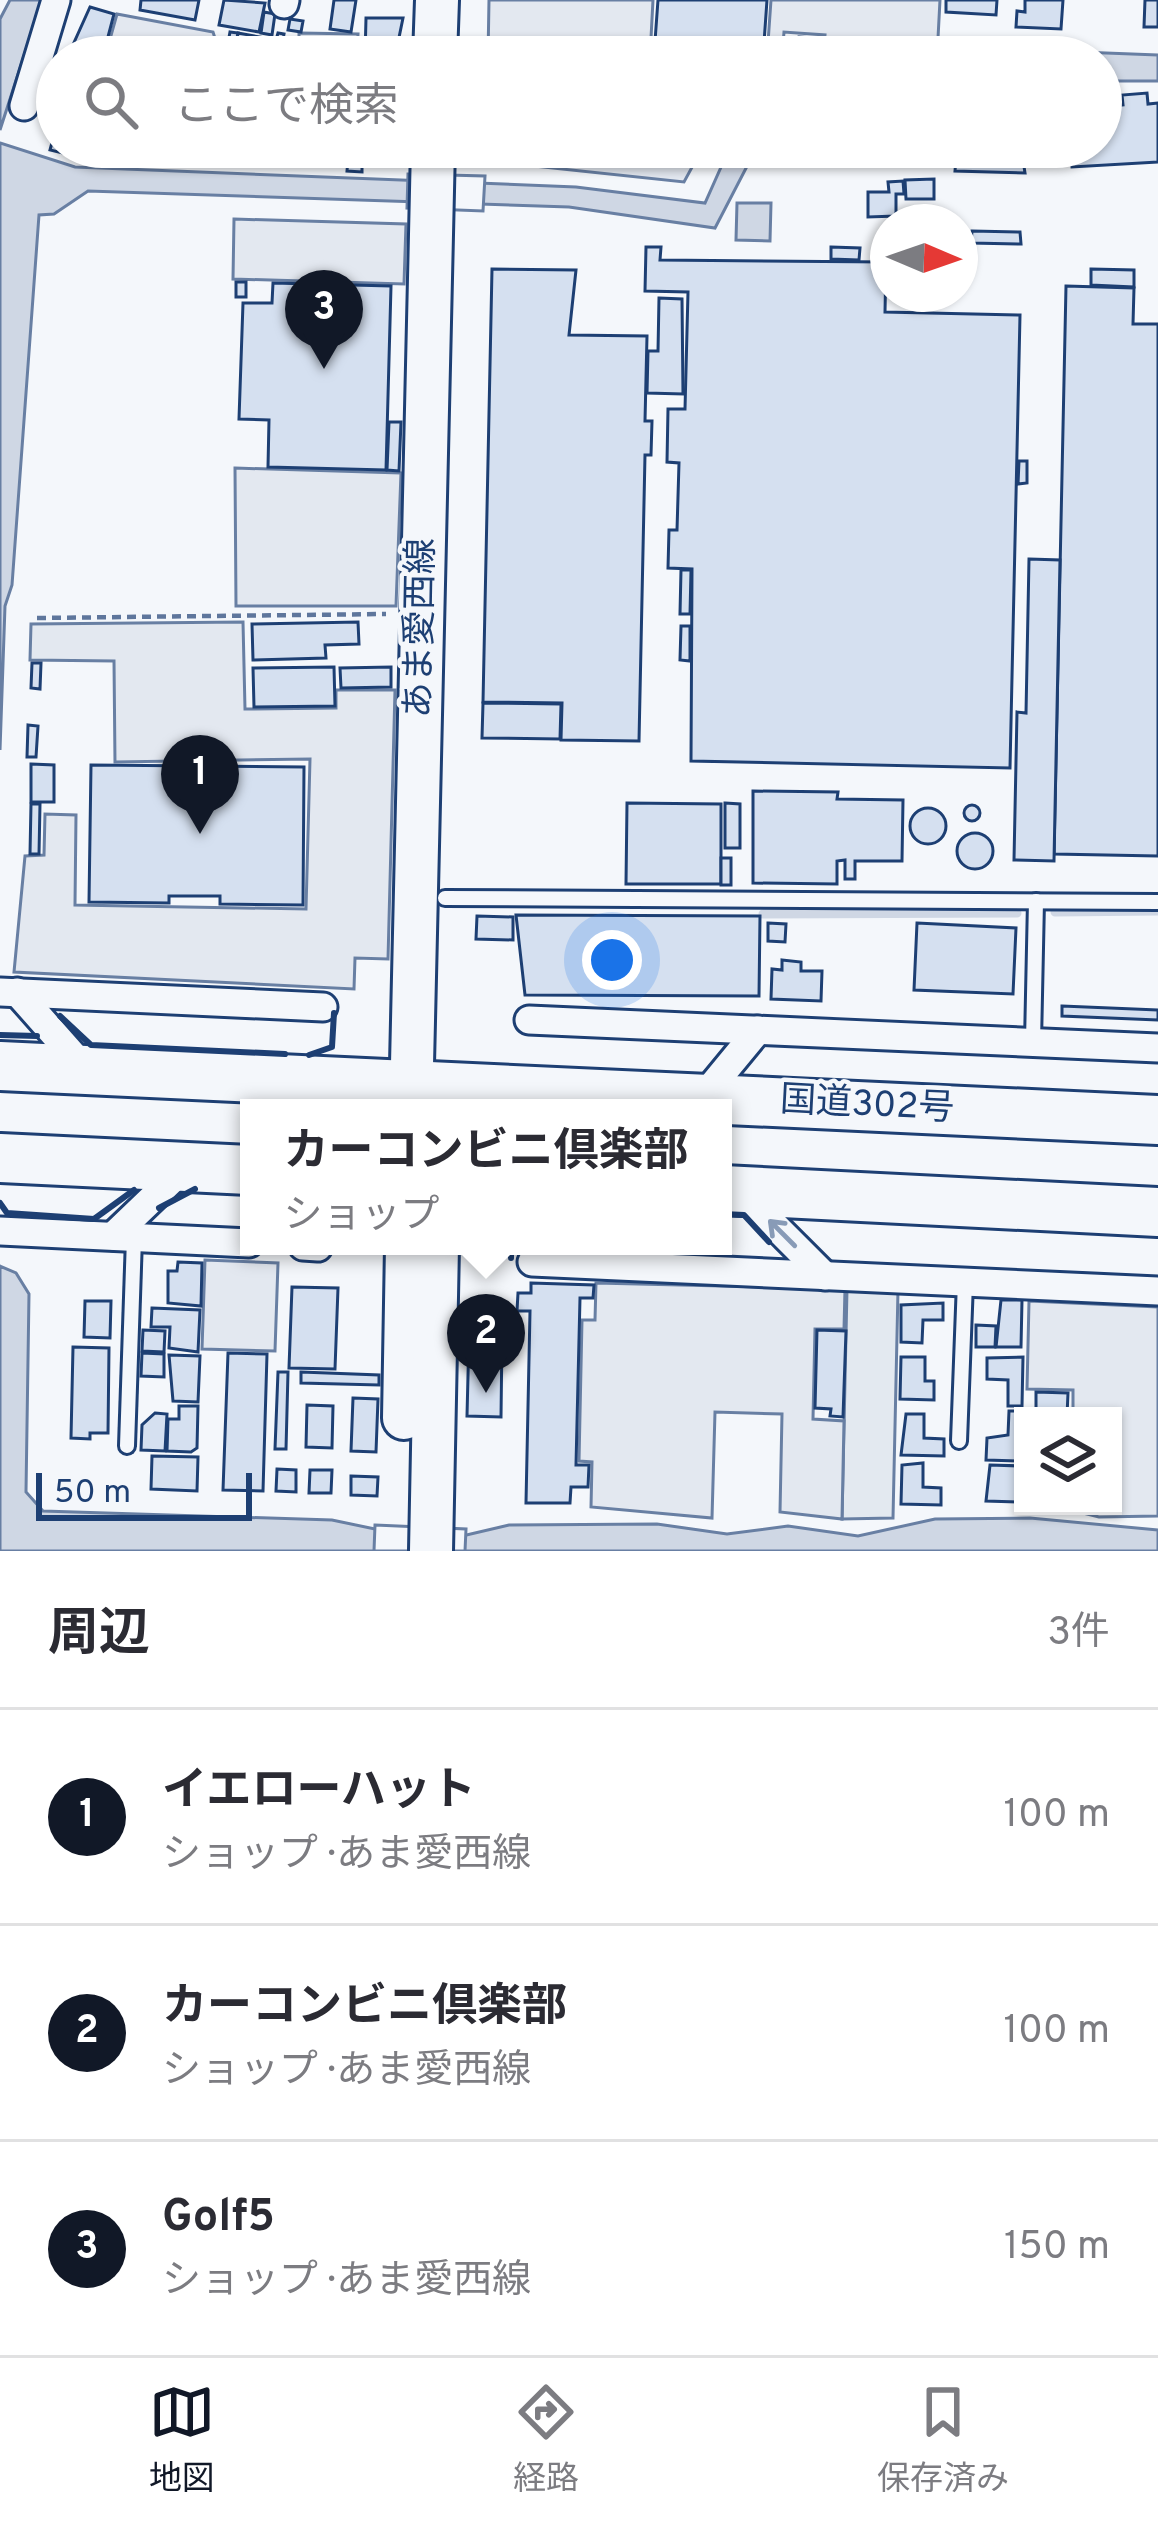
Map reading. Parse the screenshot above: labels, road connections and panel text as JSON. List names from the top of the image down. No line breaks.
{"streets":{"highway":["国道302号"],"main road":["あま愛西線"]},"crossings":[["あま愛西線","国道302号"]],"scale_bar":"50 m","north":"right","page":{"search":"ここで検索","pins":["3","1","2"],"popup":["カーコンビニ倶楽部","ショップ"],"scale":"50 m","heading":["周辺","3件"],"list":[{"mark":"1","name":"イエローハット","note":"ショップ · あま愛西線","value":"100 m"},{"mark":"2","name":"カーコンビニ倶楽部","note":"ショップ · あま愛西線","value":"100 m"},{"mark":"3","name":"Golf5","note":"ショップ · あま愛西線","value":"150 m"}],"nav":["地図","経路","保存済み"]}}
